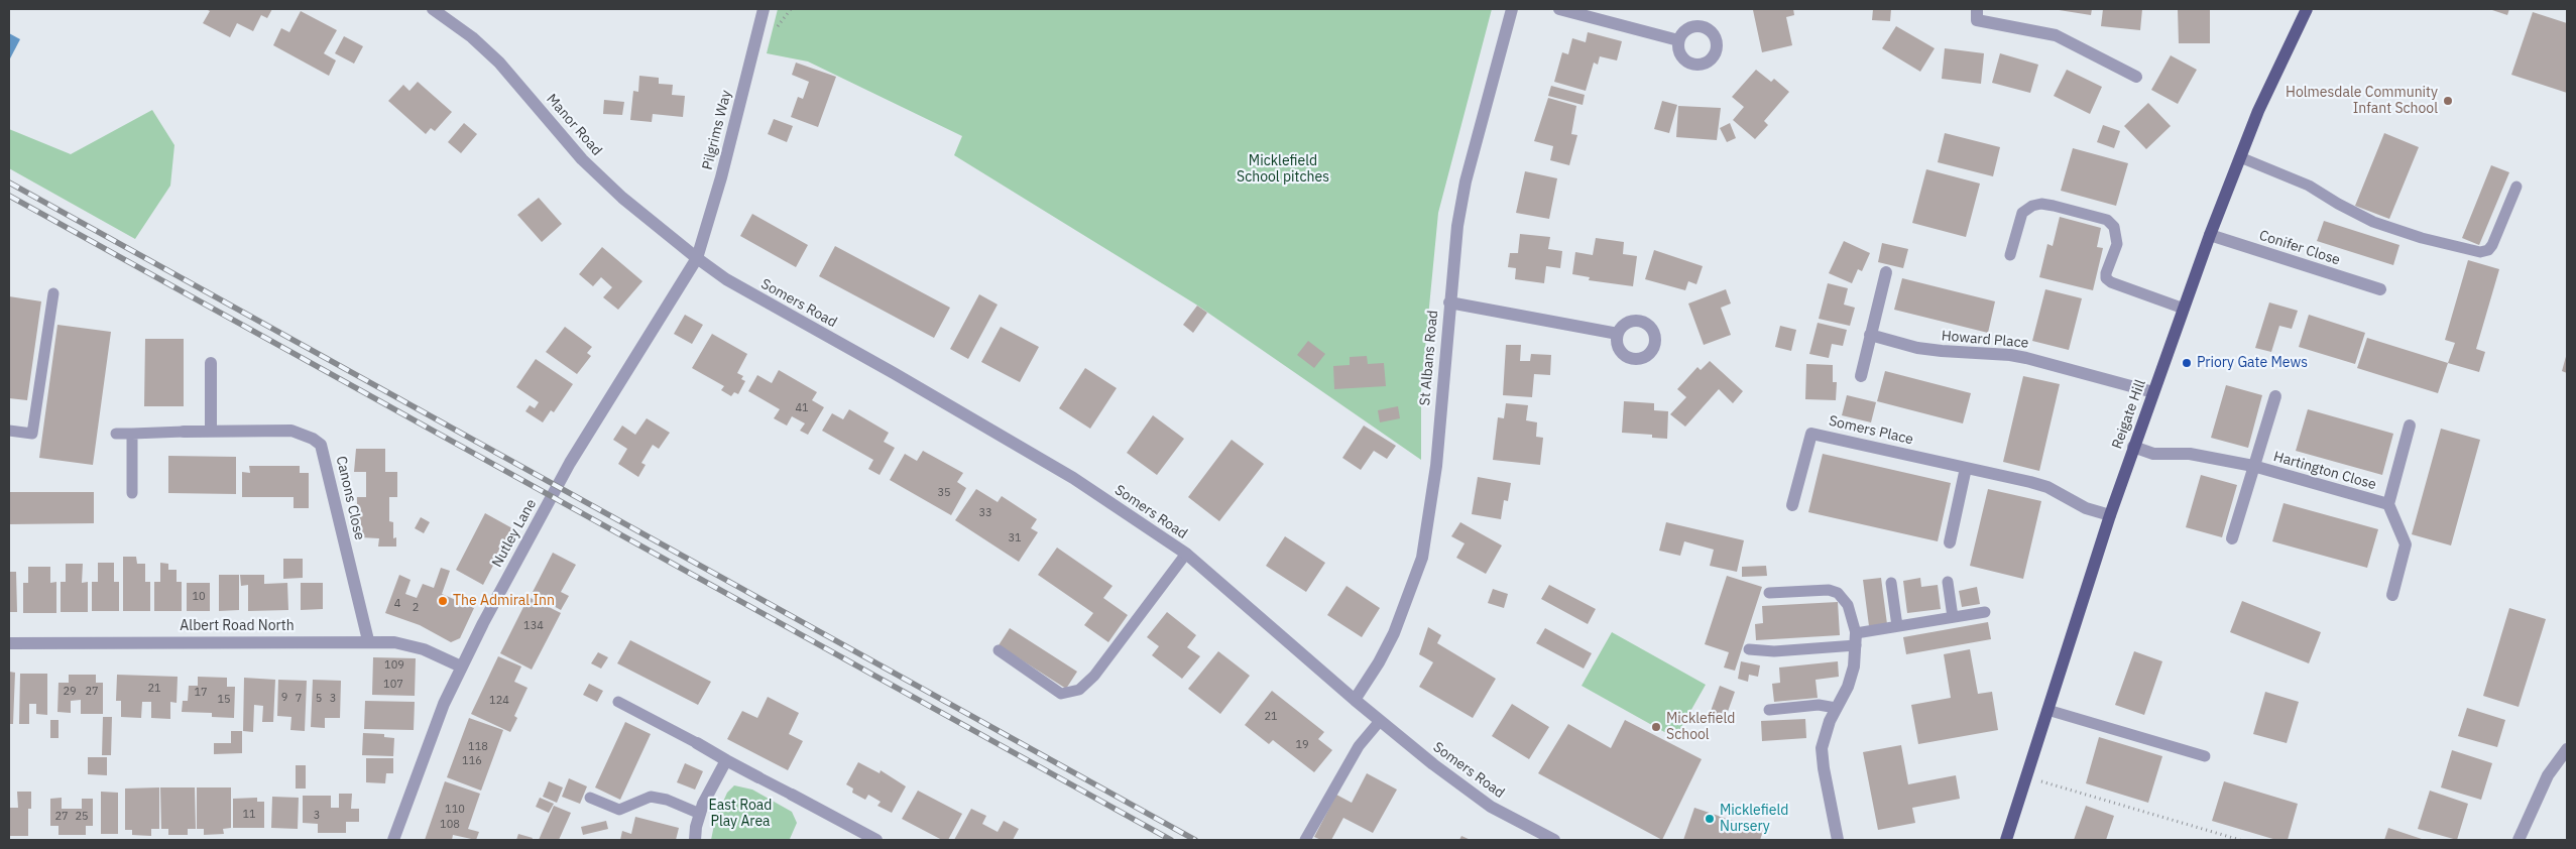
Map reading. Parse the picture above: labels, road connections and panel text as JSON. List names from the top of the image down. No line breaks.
{"streets":{"main road":["Reigate Hill"],"street":["Manor Road","Pilgrims Way","Conifer Close","Somers Road","Howard Place","St Albans Road","Somers Place","Hartington Close","Canons Close","Nutley Lane","Albert Road North"]},"crossings":[["Manor Road","Pilgrims Way"],["Manor Road","Somers Road"],["Manor Road","Nutley Lane"],["Pilgrims Way","Somers Road"],["Pilgrims Way","Nutley Lane"],["Conifer Close","Reigate Hill"],["Somers Road","St Albans Road"],["Somers Road","Nutley Lane"],["Howard Place","Reigate Hill"],["Reigate Hill","Somers Place"],["Reigate Hill","Hartington Close"],["Canons Close","Albert Road North"],["Nutley Lane","Albert Road North"]],"parks":["Micklefield School pitches","East Road Play Area"],"places":["Holmesdale Community Infant School","Priory Gate Mews","The Admiral Inn","Micklefield School","Micklefield Nursery"],"house_numbers":["41","35","33","31","10","4","2","134","109","107","21","29","27","17","9","7","5","3","15","124","21","19","118","116","110","11","3","27","25","108"]}
